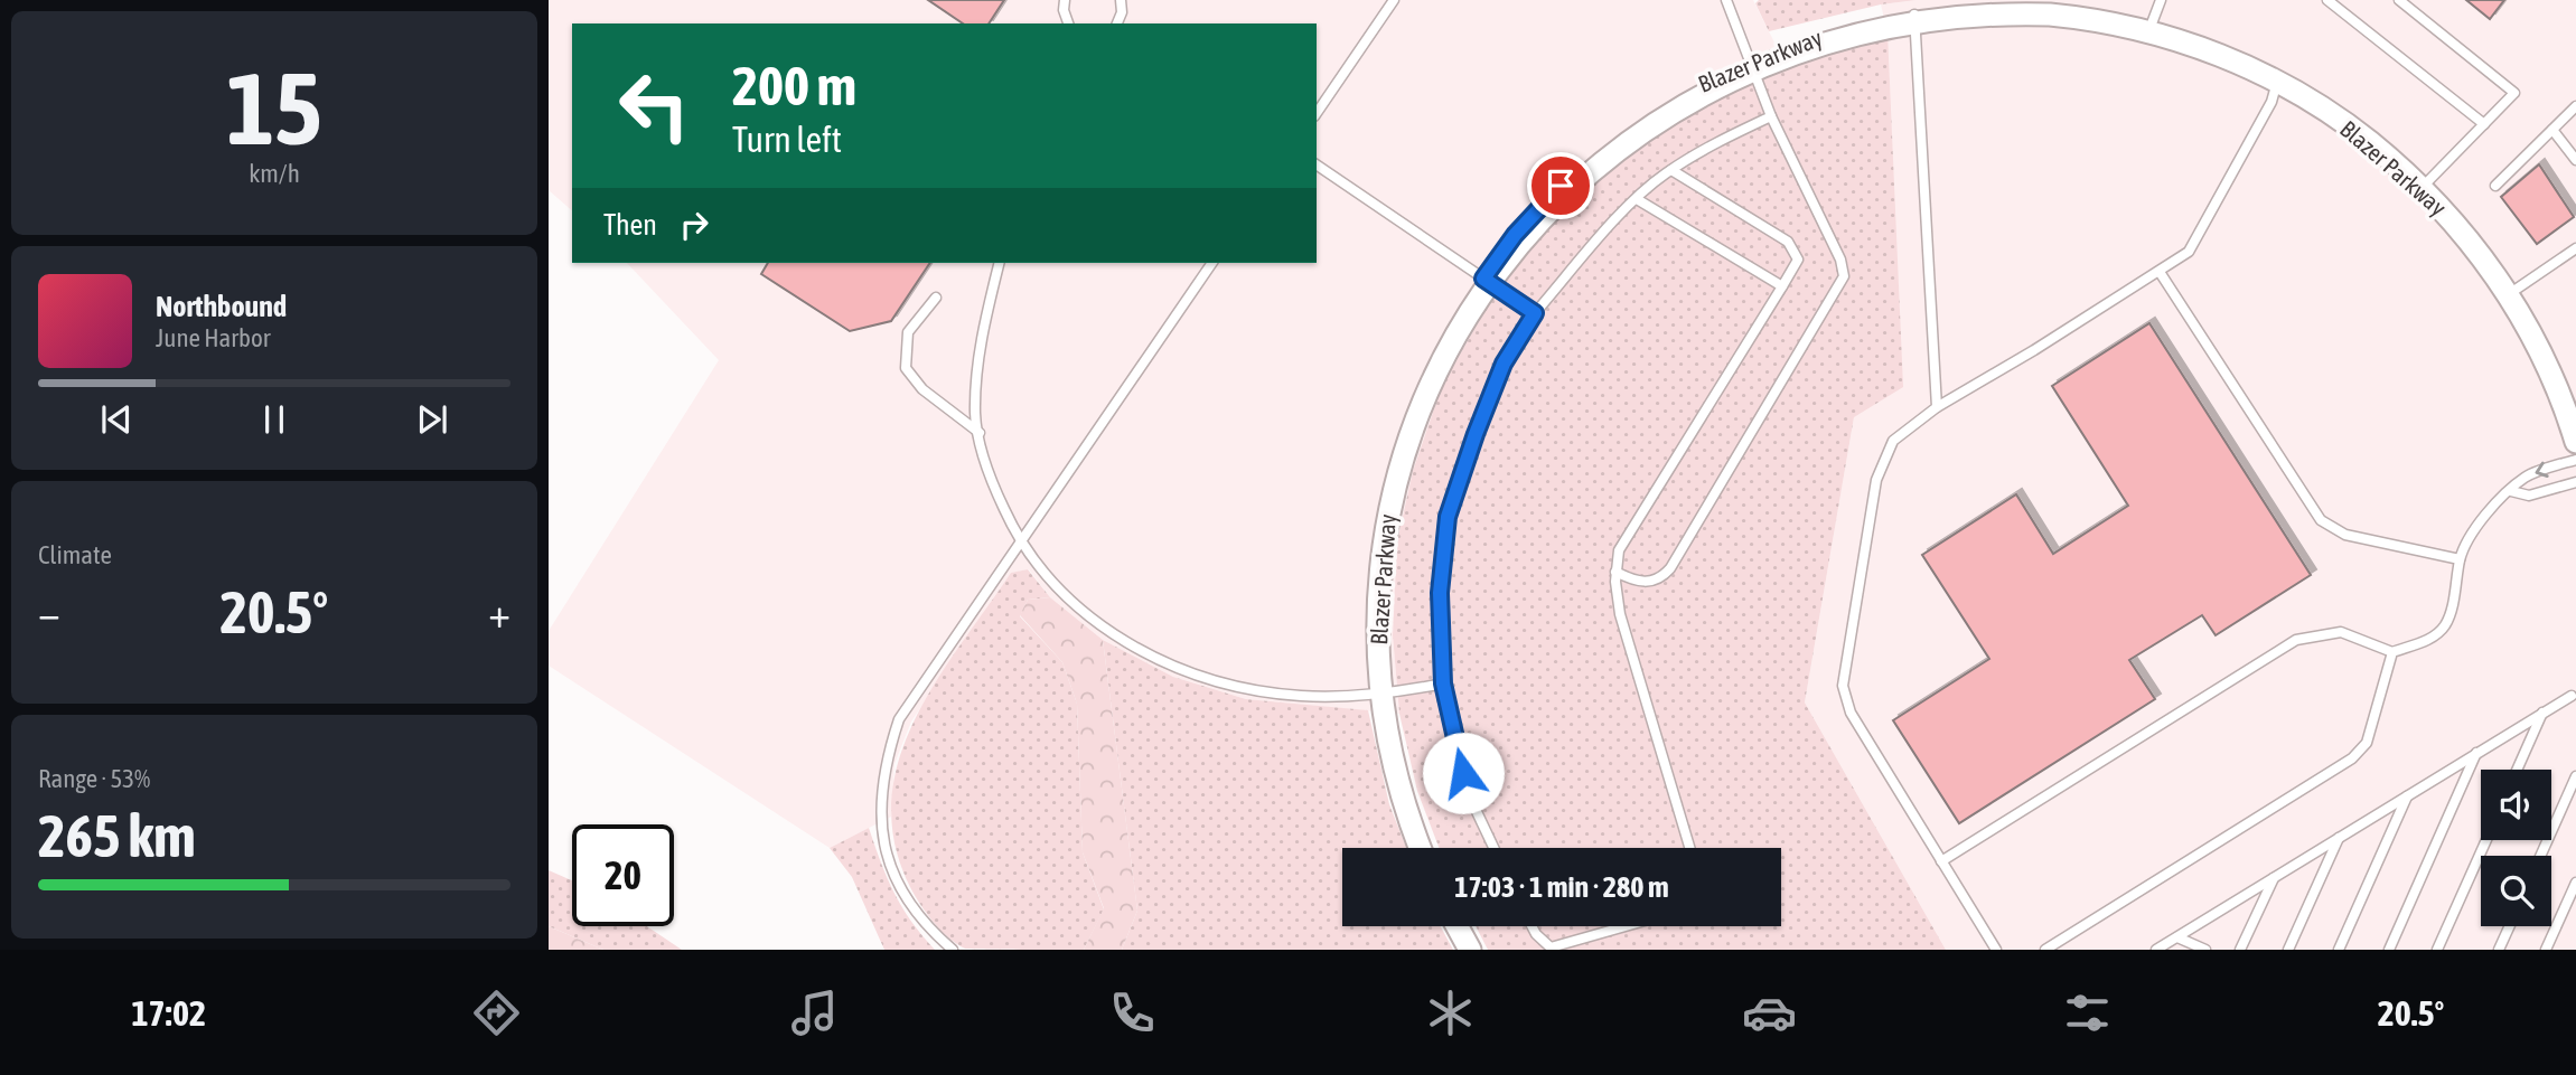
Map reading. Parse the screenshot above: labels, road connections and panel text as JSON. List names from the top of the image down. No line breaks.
{"streets":{"street":["Blazer Parkway"]},"page":{"tile":[["15","km/h"],"Climate",["Range · 53%","265 km"]],"turn":["200 m","Turn left"],"then":"Then","song":["Northbound","June Harbor"],"heat":["−","20.5°","+"],"limit":"20","trip":"17:03 · 1 min · 280 m","tabs":["17:02","20.5°"]}}
